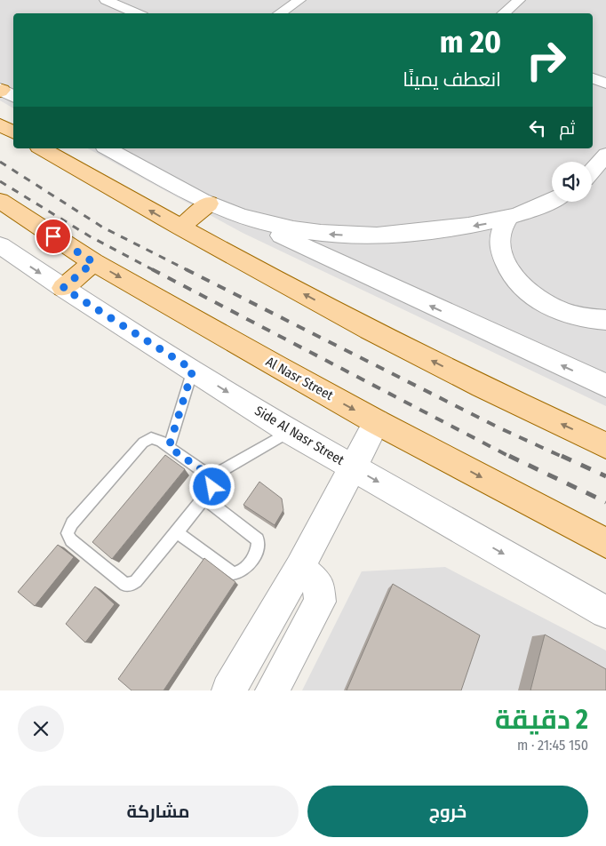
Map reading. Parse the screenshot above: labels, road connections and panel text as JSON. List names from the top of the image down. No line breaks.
{"streets":{"main road":["Al Nasr Street"],"street":["Side Al Nasr Street"]},"page":{"turn":["20 m","انعطف يمينًا"],"then":"ثم","heading":["2 دقيقة","150 m · 21:45"],"buttons":["خروج","مشاركة"]}}
